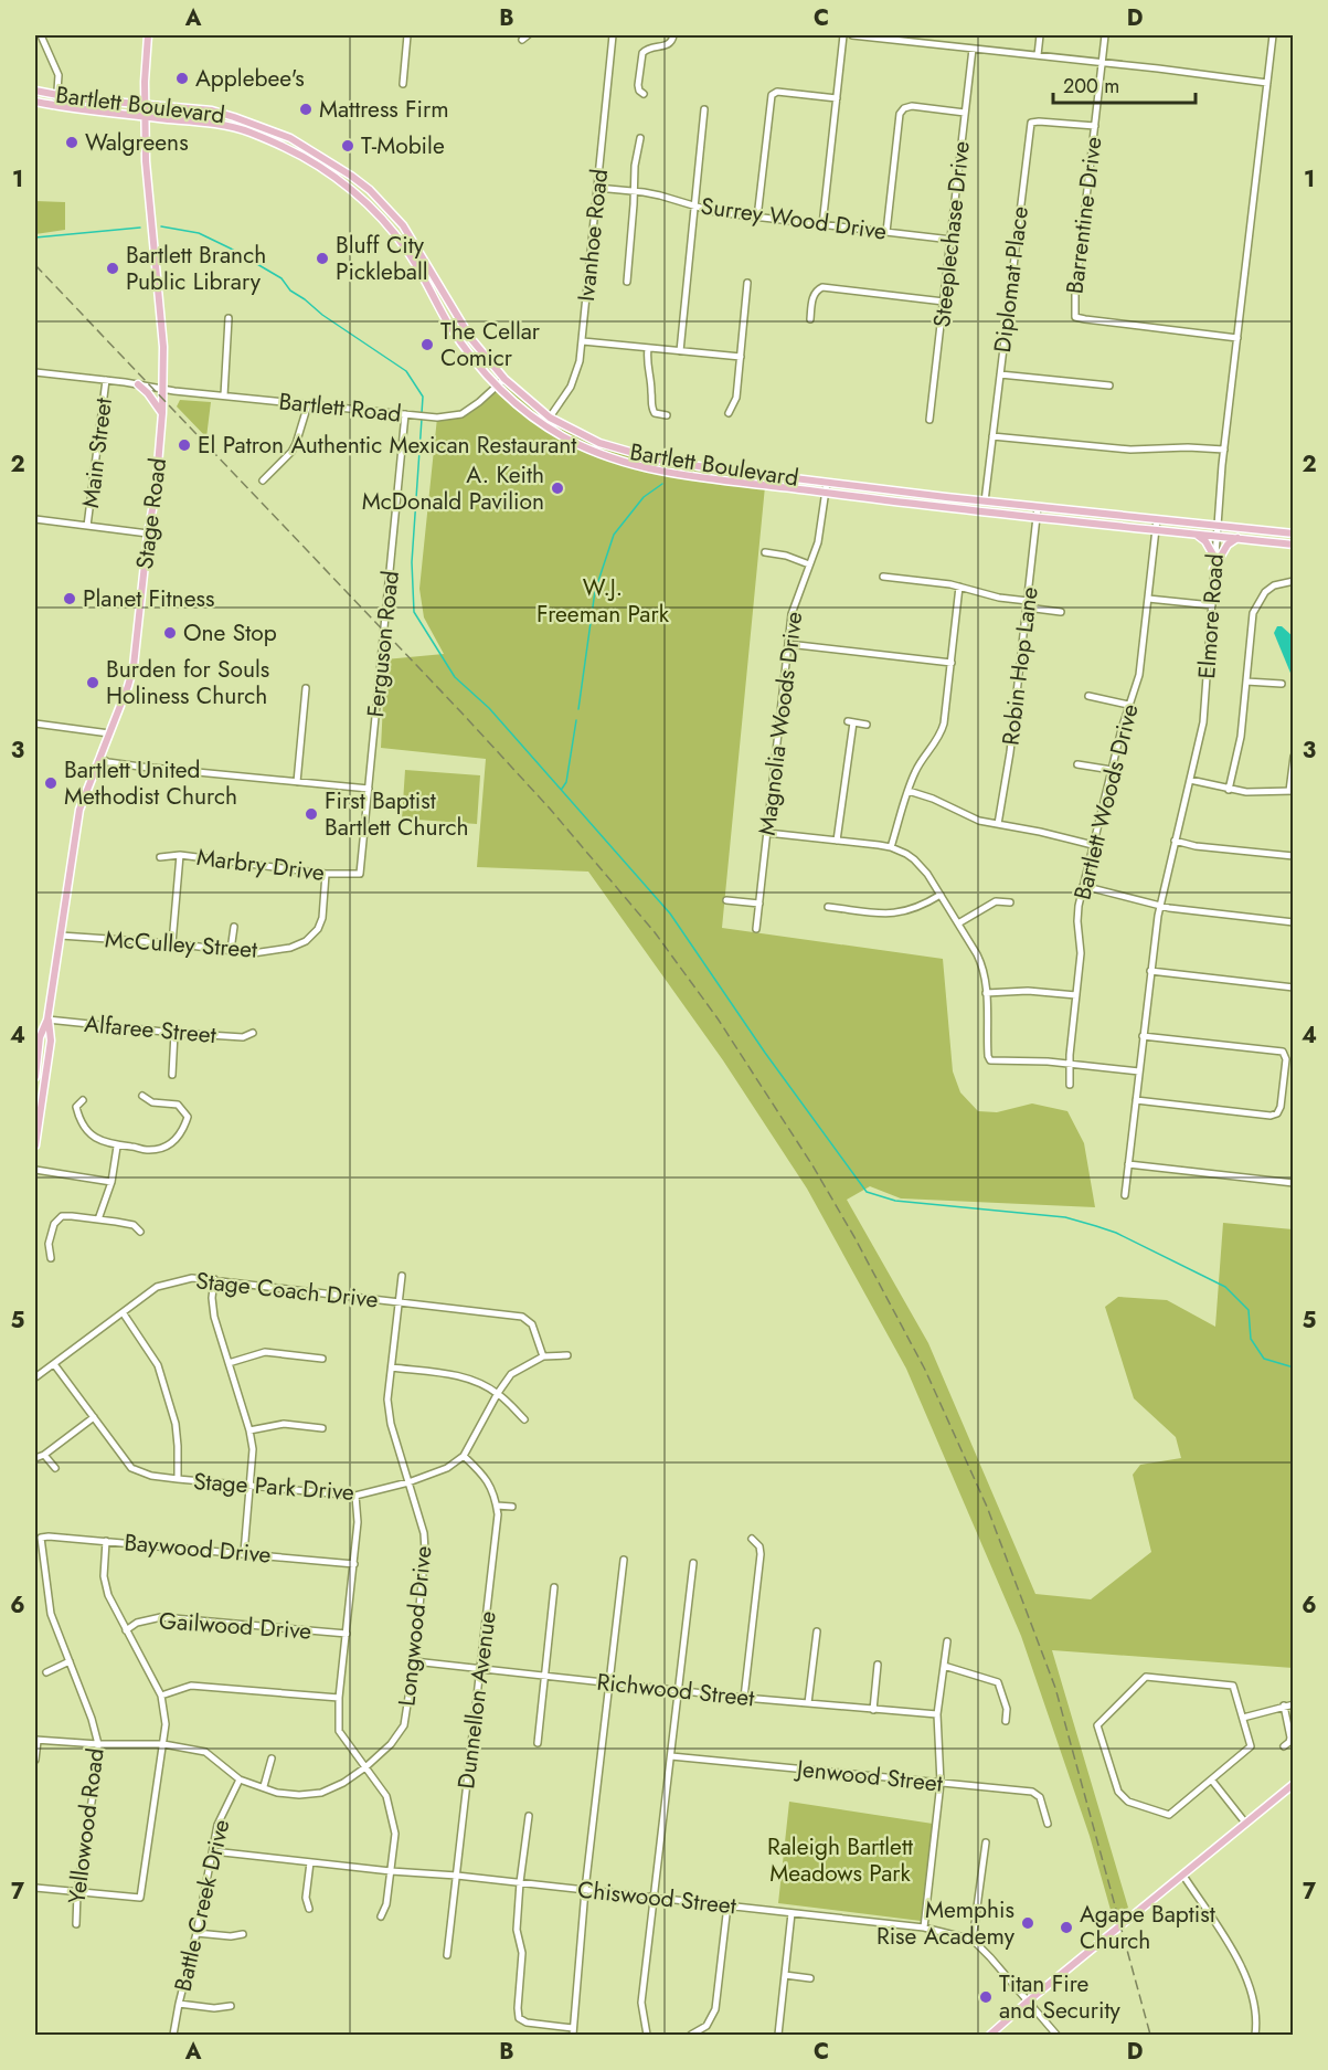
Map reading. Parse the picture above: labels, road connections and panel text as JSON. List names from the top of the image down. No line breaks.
{"streets":{"main road":["Bartlett Boulevard","Stage Road"],"street":["Barrentine Drive","Surrey Wood Drive","Steeplechase Drive","Ivanhoe Road","Diplomat Place","Bartlett Road","Main Street","Elmore Road","Ferguson Road","Robin Hop Lane","Magnolia Woods Drive","Bartlett Woods Drive","Marbry Drive","McCulley Street","Alfaree Street","Stage Coach Drive","Stage Park Drive","Baywood Drive","Gailwood Drive","Longwood Drive","Richwood Street","Dunnellon Avenue","Jenwood Street","Yellowood Road","Chiswood Street","Battle Creek Drive"]},"crossings":[["Bartlett Boulevard","Ivanhoe Road"],["Bartlett Boulevard","Diplomat Place"],["Bartlett Boulevard","Bartlett Road"],["Bartlett Boulevard","Stage Road"],["Bartlett Boulevard","Elmore Road"],["Bartlett Boulevard","Robin Hop Lane"],["Bartlett Boulevard","Magnolia Woods Drive"],["Bartlett Boulevard","Bartlett Woods Drive"],["Barrentine Drive","Diplomat Place"],["Barrentine Drive","Elmore Road"],["Surrey Wood Drive","Steeplechase Drive"],["Surrey Wood Drive","Ivanhoe Road"],["Bartlett Road","Main Street"],["Bartlett Road","Stage Road"],["Bartlett Road","Ferguson Road"],["Stage Road","McCulley Street"],["Stage Road","Alfaree Street"],["Ferguson Road","Marbry Drive"],["Marbry Drive","McCulley Street"],["Stage Coach Drive","Stage Park Drive"],["Stage Coach Drive","Longwood Drive"],["Stage Park Drive","Longwood Drive"],["Stage Park Drive","Dunnellon Avenue"],["Baywood Drive","Yellowood Road"],["Longwood Drive","Richwood Street"],["Longwood Drive","Battle Creek Drive"],["Richwood Street","Dunnellon Avenue"],["Dunnellon Avenue","Chiswood Street"],["Chiswood Street","Battle Creek Drive"]],"parks":["W.J. Freeman Park","Raleigh Bartlett Meadows Park"],"places":["Applebee's","Mattress Firm","Walgreens","T-Mobile","Bluff City Pickleball","Bartlett Branch Public Library","The Cellar Comicr","El Patron Authentic Mexican Restaurant","A. Keith McDonald Pavilion","Planet Fitness","One Stop","Burden for Souls Holiness Church","Bartlett United Methodist Church","First Baptist Bartlett Church","Memphis Rise Academy","Agape Baptist Church","Titan Fire and Security"],"scale_bar":"200 m","grid":{"columns":["A","B","C","D"],"rows":["1","2","3","4","5","6","7"]}}
